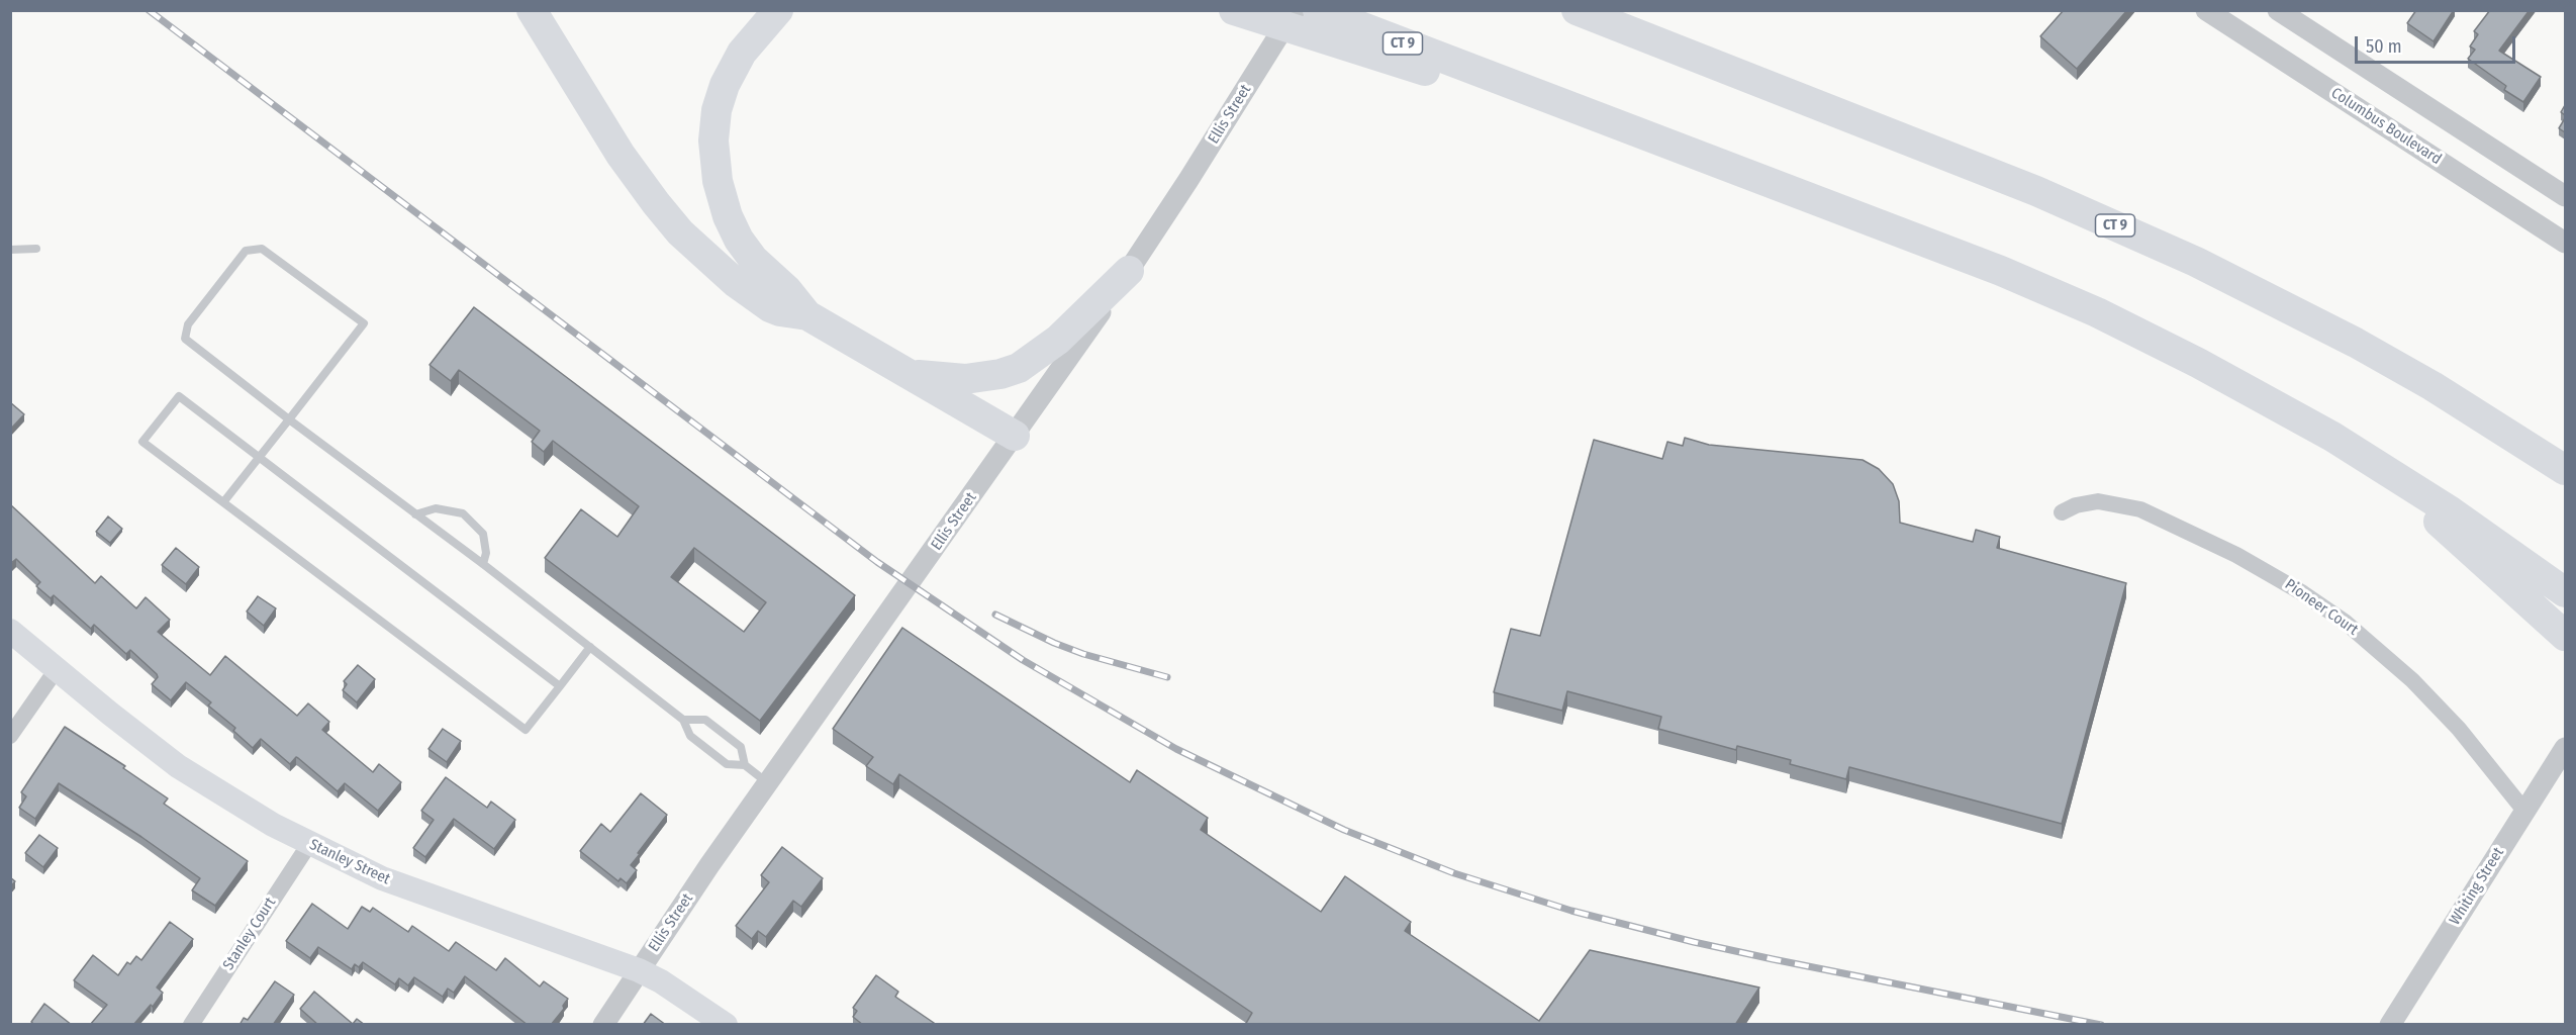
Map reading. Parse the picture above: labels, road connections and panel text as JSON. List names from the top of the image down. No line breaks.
{"streets":{"highway":["CT 9"],"main road":["Stanley Street"],"street":["Ellis Street","Columbus Boulevard","Pioneer Court","Whiting Street","Stanley Court"]},"crossings":[["Ellis Street","Stanley Street"],["Pioneer Court","Whiting Street"],["Stanley Street","Stanley Court"]],"scale_bar":"50 m"}
